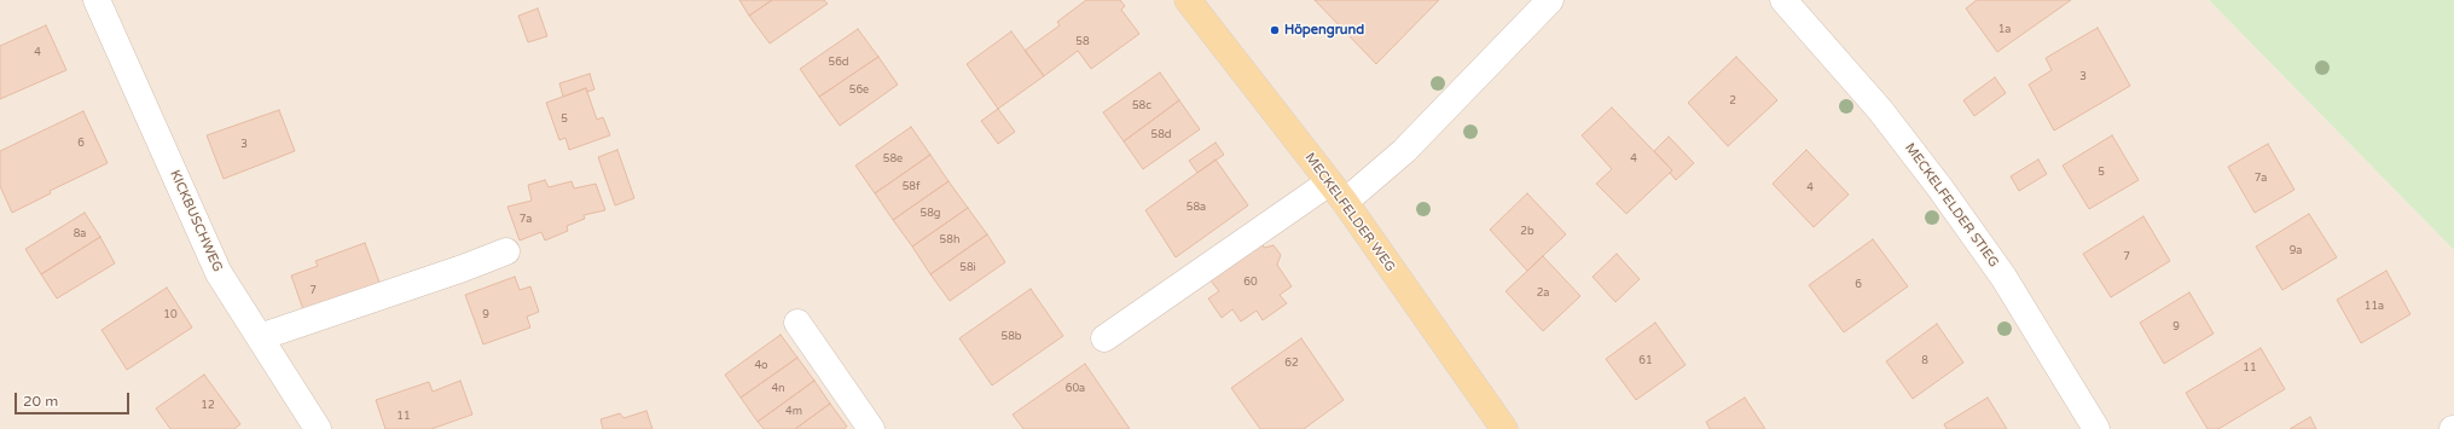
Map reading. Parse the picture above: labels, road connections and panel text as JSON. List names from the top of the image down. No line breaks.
{"streets":{"main road":["MECKELFELDER WEG"],"street":["MECKELFELDER STIEG","KICKBUSCHWEG"]},"places":["Höpengrund"],"house_numbers":["1a","58","4","56d","3","56e","2","58c","5","58d","6","3","58e","4","5","7a","58f","4","58a","58g","7a","2b","8a","58h","9a","7","58i","60","6","7","2a","11a","10","9","9","58b","61","8","62","4o","11","4n","60a","12","4m","11"],"scale_bar":"20 m"}
